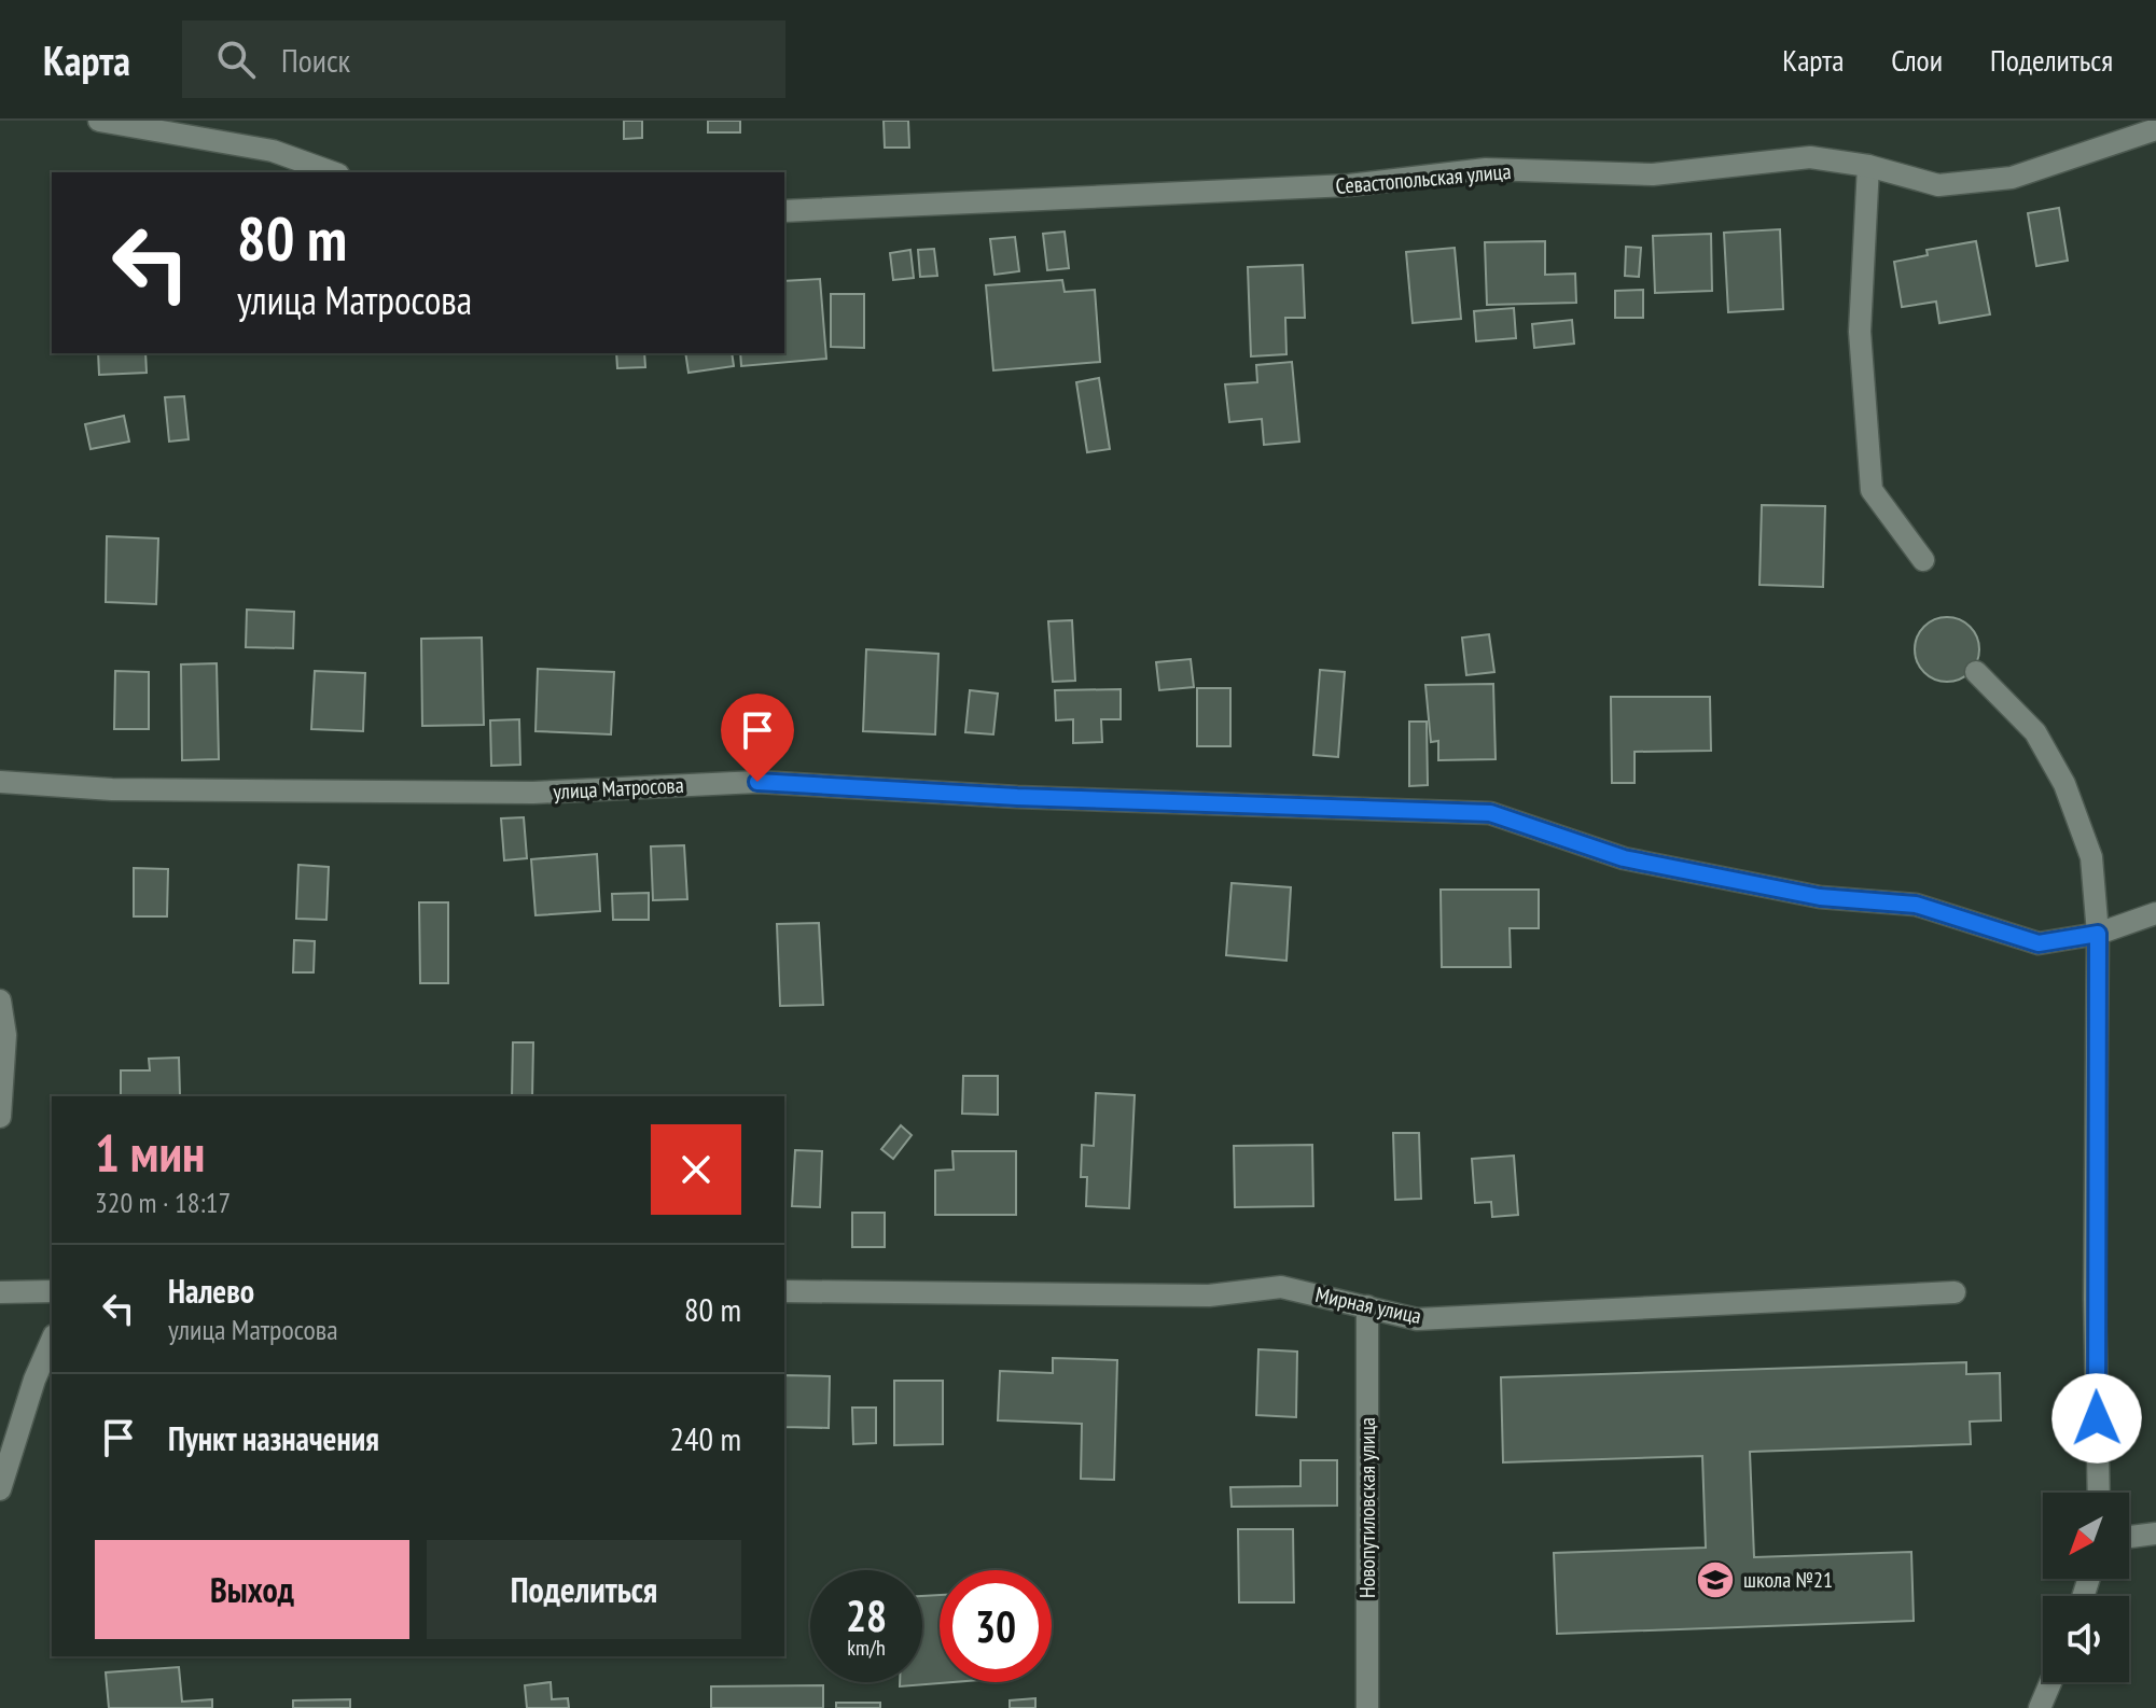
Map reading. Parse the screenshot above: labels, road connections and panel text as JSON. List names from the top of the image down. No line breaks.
{"streets":{"street":["Севастопольская улица","улица Матросова","Мирная улица","Новопутиловская улица"]},"crossings":[["Мирная улица","Новопутиловская улица"]],"places":{"school or university":["школа №21"]},"north":"bottom left","page":{"header":"Карта","search":"Поиск","nav":["Карта","Слои","Поделиться"],"turn":["80 m","улица Матросова"],"heading":["1 мин","320 m · 18:17"],"list":[{"name":"Налево","note":"улица Матросова","value":"80 m"},{"name":"Пункт назначения","value":"240 m"}],"buttons":["Выход","Поделиться"],"speed":"28 km/h","limit":"30"}}
